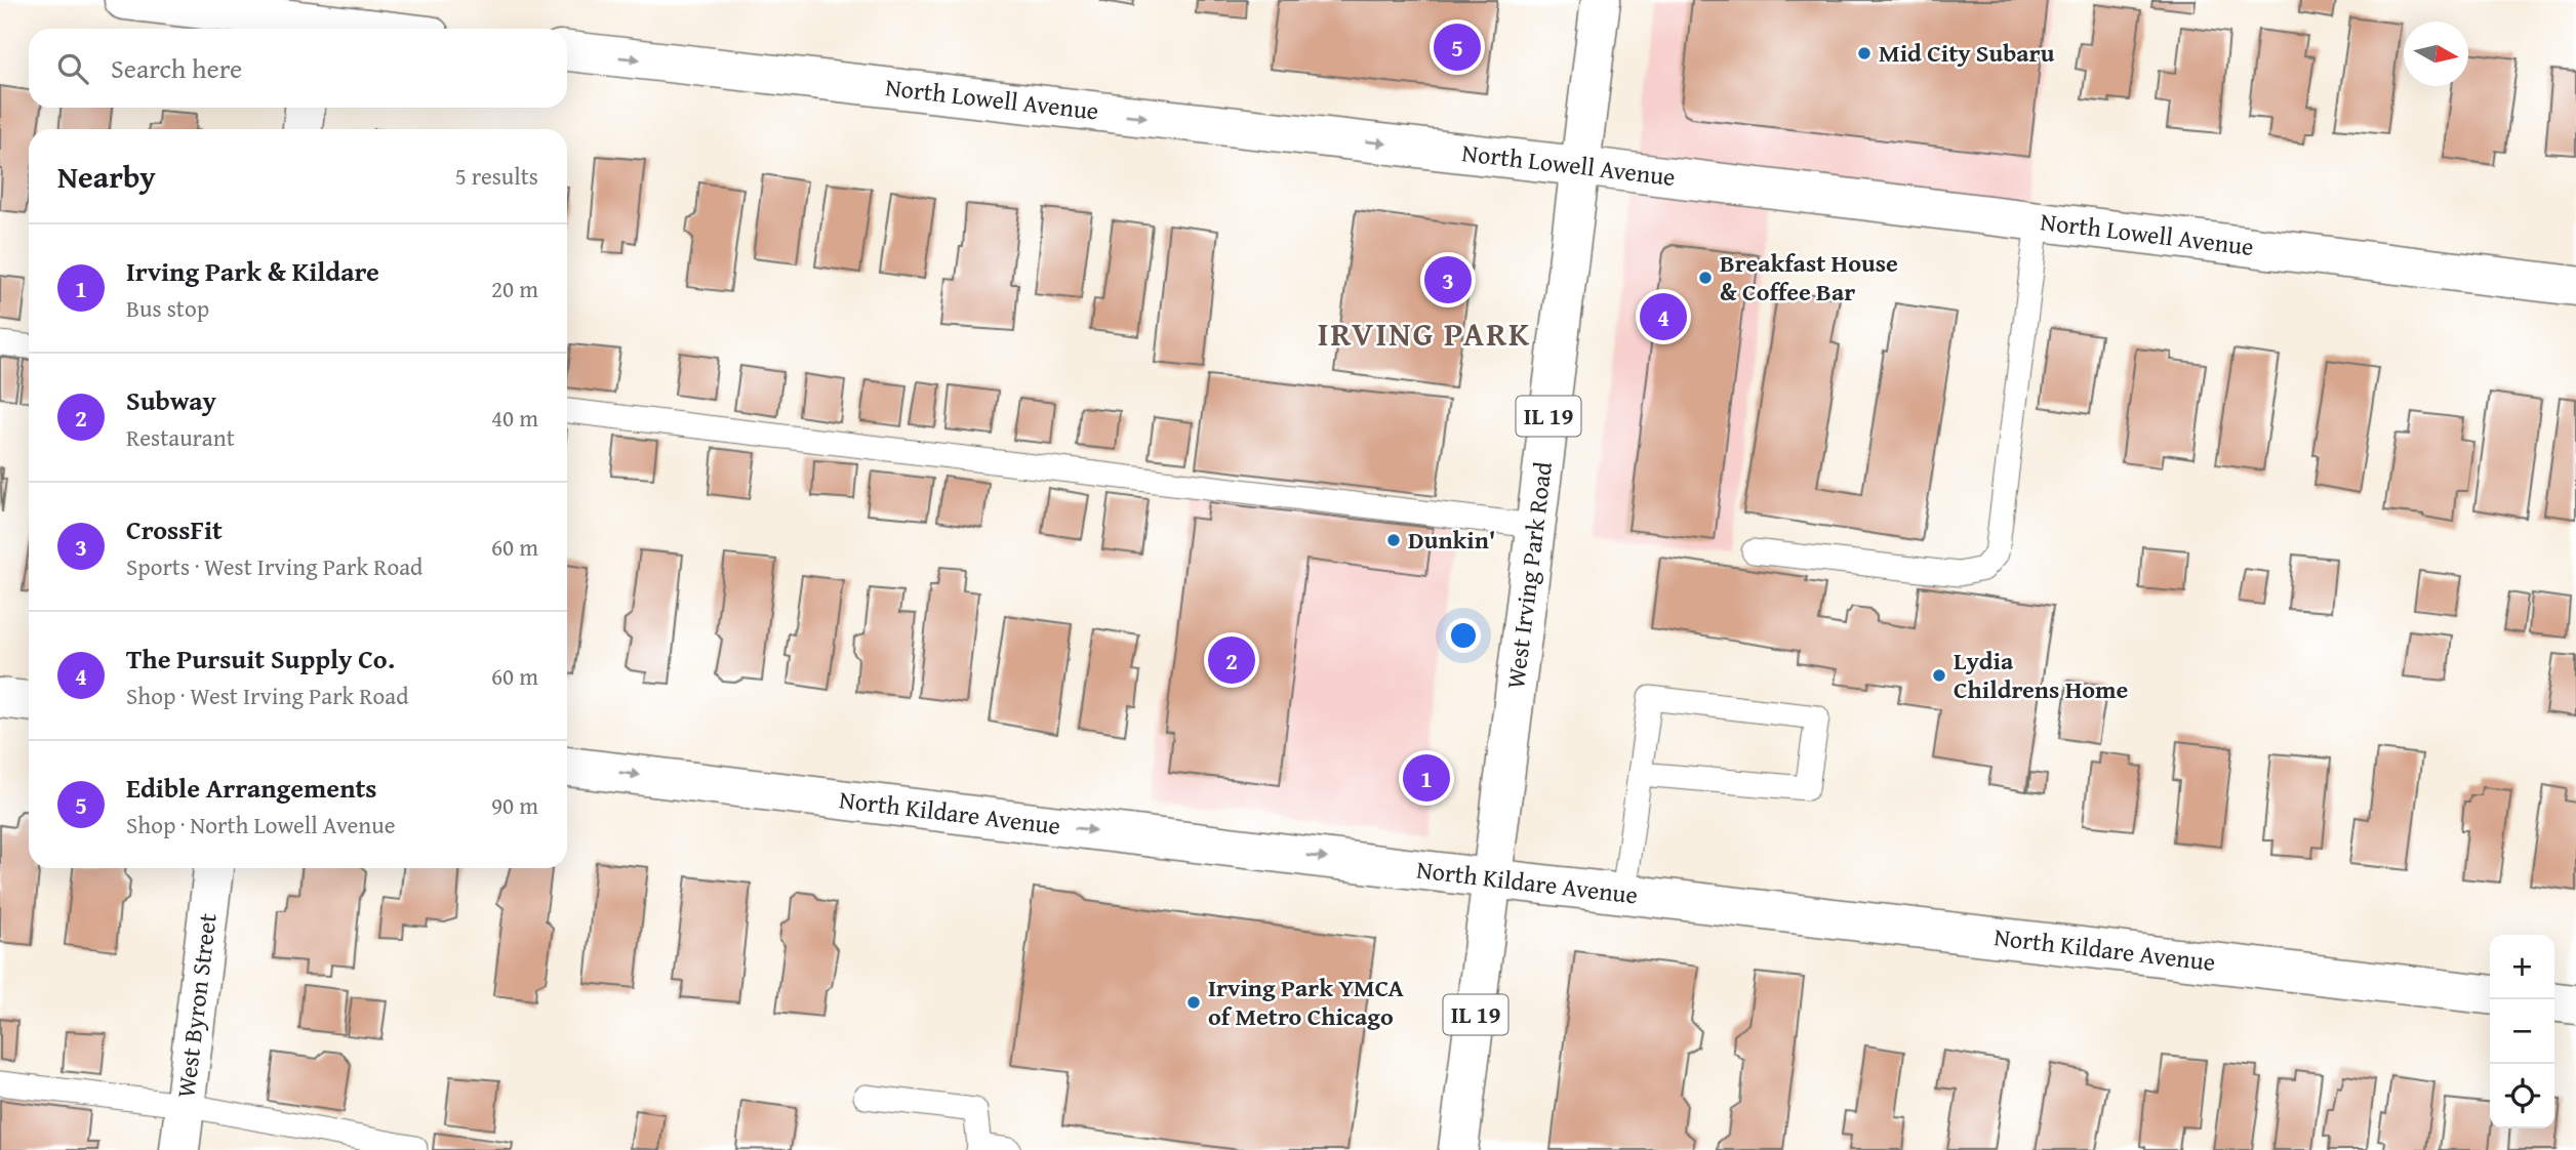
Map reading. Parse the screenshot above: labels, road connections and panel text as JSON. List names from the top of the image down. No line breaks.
{"streets":{"street":["North Lowell Avenue","IL 19","West Irving Park Road","North Kildare Avenue","West Byron Street"]},"crossings":[["North Lowell Avenue","West Irving Park Road"],["West Irving Park Road","North Kildare Avenue"]],"one_way":["North Lowell Avenue","North Kildare Avenue"],"districts":["IRVING PARK"],"places":["Mid City Subaru","Breakfast House & Coffee Bar","Dunkin'","Lydia Childrens Home","Irving Park YMCA of Metro Chicago"],"north":"right","page":{"pins":["5","3","4","2","1"],"search":"Search here","heading":["Nearby","5 results"],"list":[{"mark":"1","name":"Irving Park & Kildare","note":"Bus stop","value":"20 m"},{"mark":"2","name":"Subway","note":"Restaurant","value":"40 m"},{"mark":"3","name":"CrossFit","note":"Sports · West Irving Park Road","value":"60 m"},{"mark":"4","name":"The Pursuit Supply Co.","note":"Shop · West Irving Park Road","value":"60 m"},{"mark":"5","name":"Edible Arrangements","note":"Shop · North Lowell Avenue","value":"90 m"}],"map_buttons":["+","−"]}}
